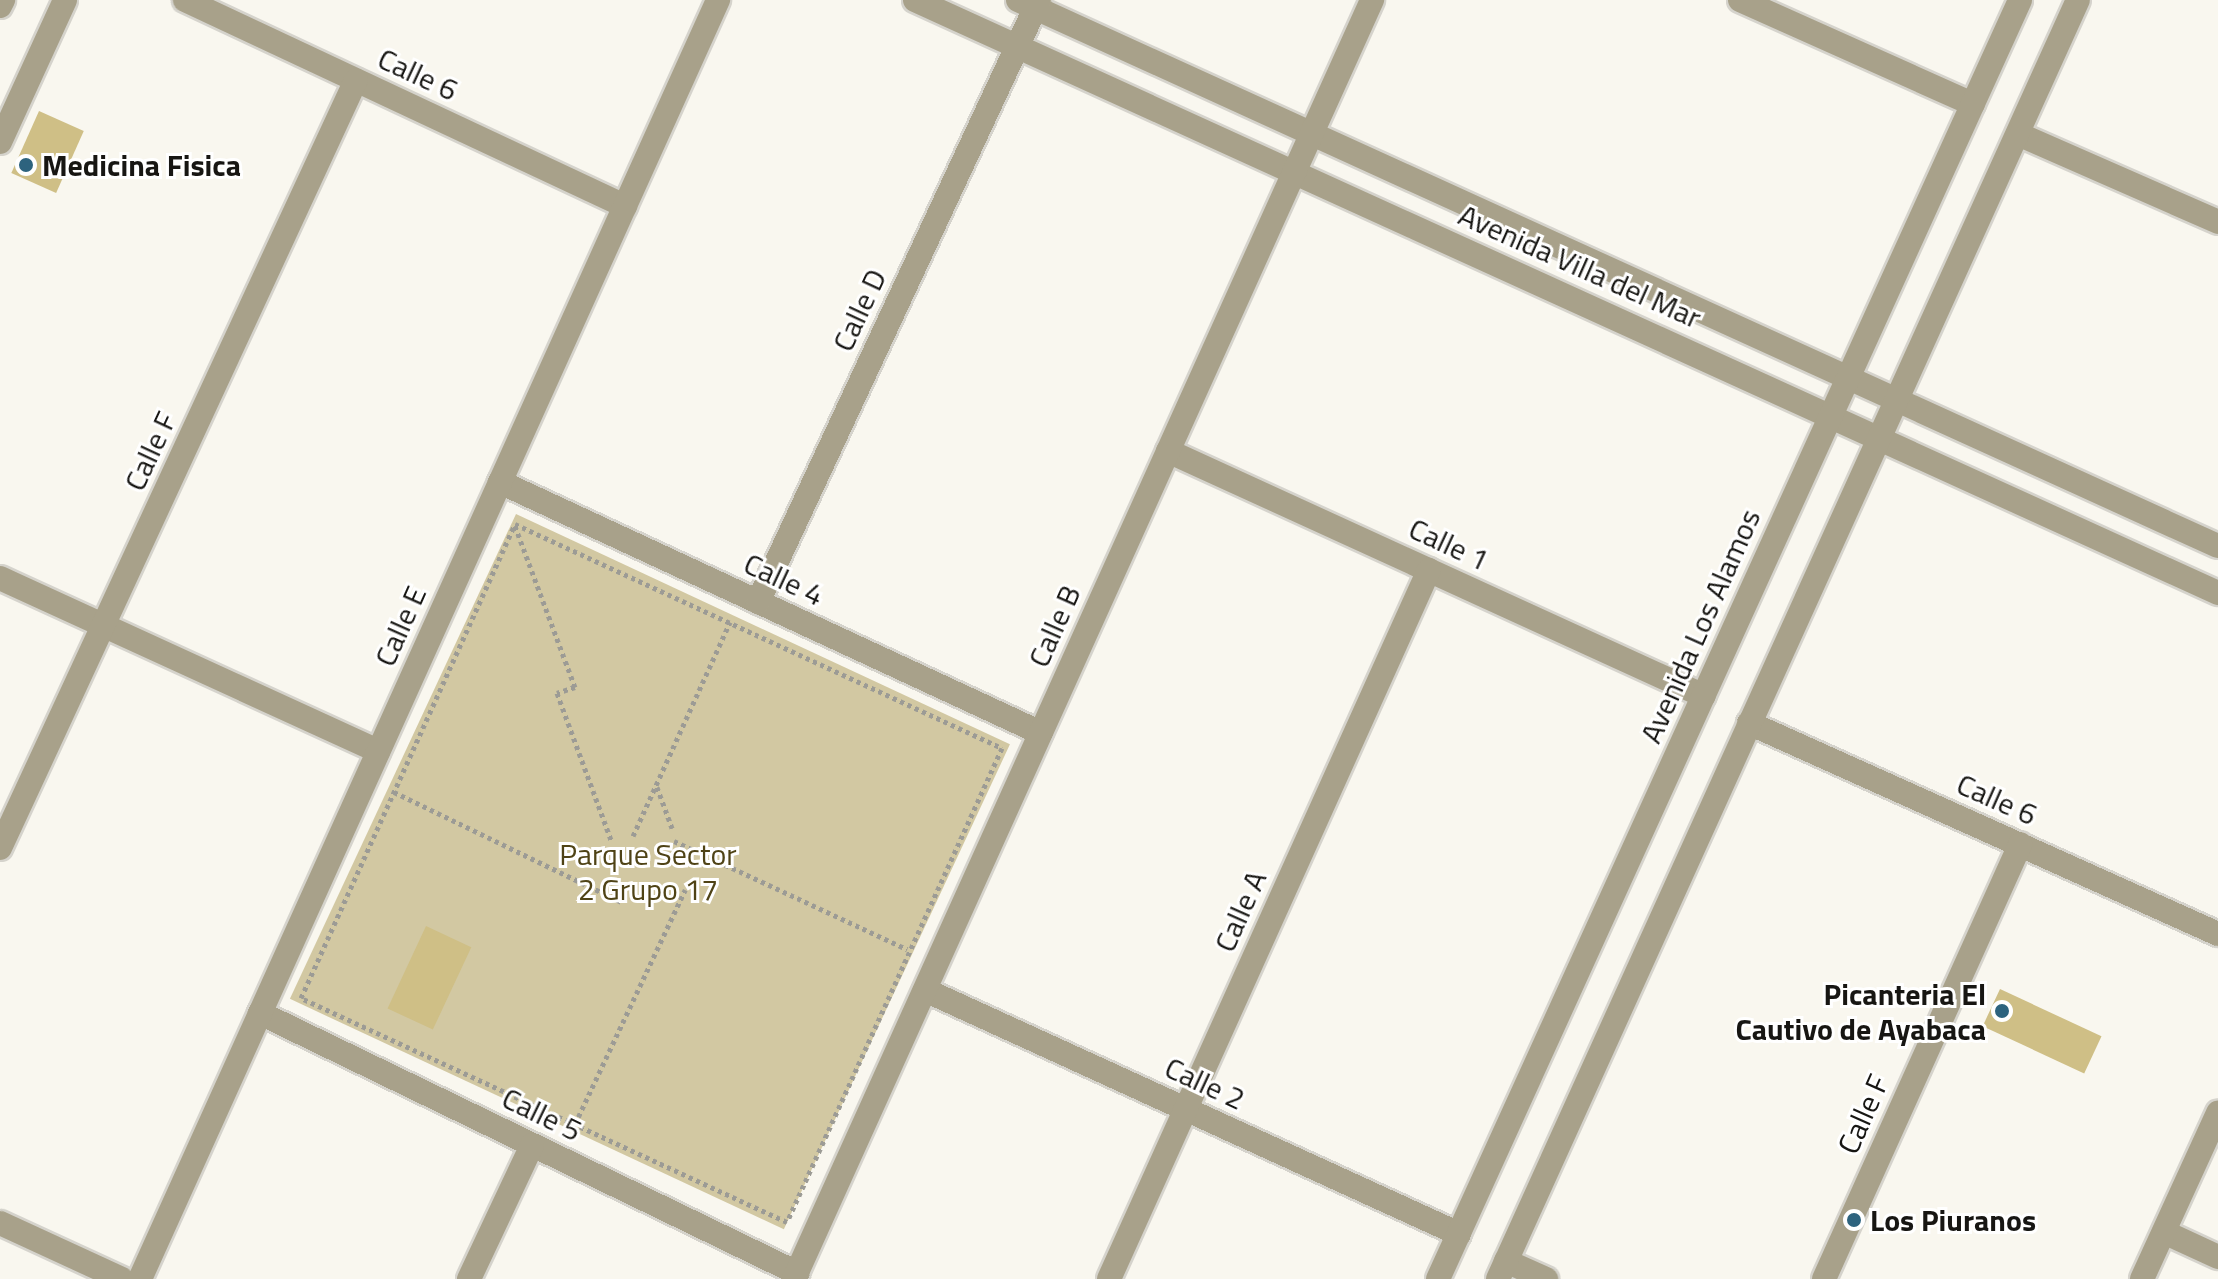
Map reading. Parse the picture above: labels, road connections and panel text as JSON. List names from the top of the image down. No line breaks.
{"streets":{"street":["Calle 6","Avenida Villa del Mar","Calle D","Calle F","Calle 1","Calle 4","Calle E","Calle B","Avenida Los Alamos","Calle A","Calle 2","Calle 5"]},"crossings":[["Calle 6","Calle F"],["Calle 6","Calle E"],["Avenida Villa del Mar","Calle D"],["Avenida Villa del Mar","Calle B"],["Avenida Villa del Mar","Avenida Los Alamos"],["Calle D","Calle 4"],["Calle 1","Calle B"],["Calle 1","Avenida Los Alamos"],["Calle 1","Calle A"],["Calle 4","Calle E"],["Calle 4","Calle B"],["Calle E","Calle 5"],["Calle B","Calle 2"],["Calle B","Calle 5"],["Avenida Los Alamos","Calle 2"],["Calle A","Calle 2"]],"parks":["Parque Sector 2 Grupo 17"],"places":["Medicina Fisica","Picanteria El Cautivo de Ayabaca","Los Piuranos"]}
